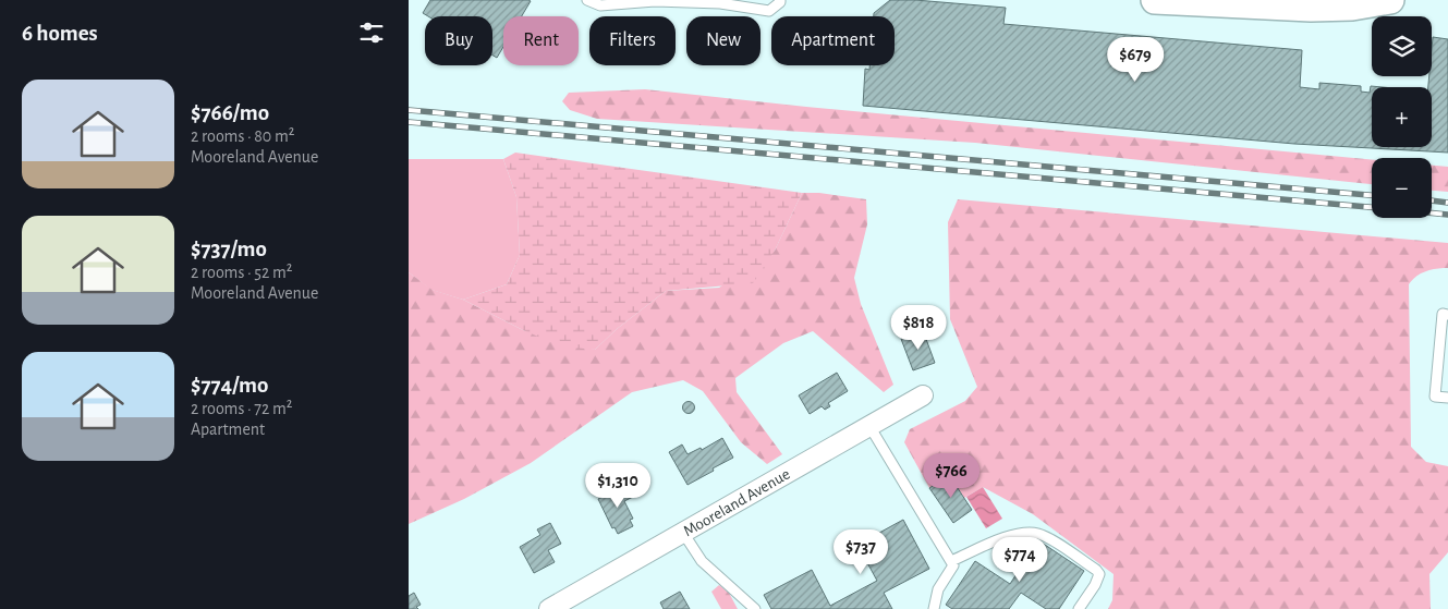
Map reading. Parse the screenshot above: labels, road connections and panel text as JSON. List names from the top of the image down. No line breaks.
{"streets":{"street":["Mooreland Avenue"]},"page":{"heading":"6 homes","map_buttons":["+","−"],"chip":["Buy","Rent","Filters","New","Apartment"],"price":["$679","$818","$766","$1,310","$737","$774"],"list":[{"name":"$766/mo","note":"2 rooms · 80 m² · Mooreland Avenue"},{"name":"$737/mo","note":"2 rooms · 52 m² · Mooreland Avenue"},{"name":"$774/mo","note":"2 rooms · 72 m² · Apartment"}]}}
